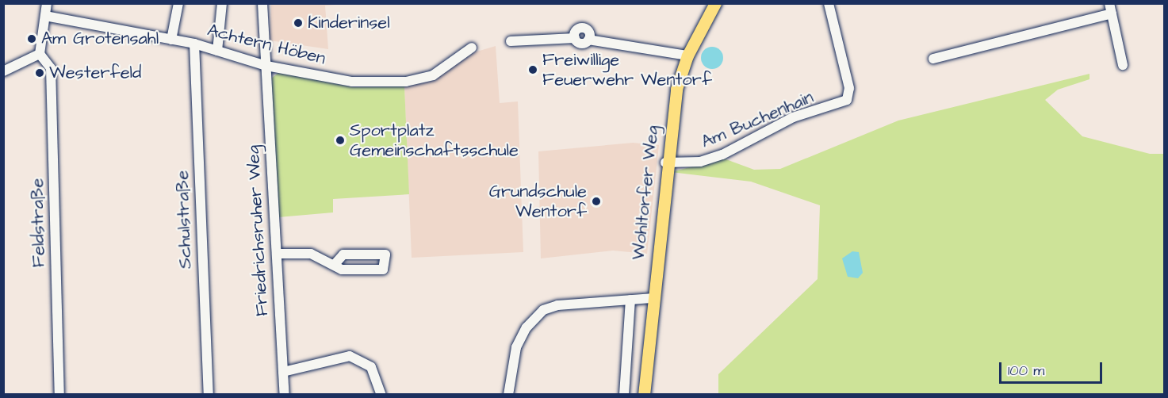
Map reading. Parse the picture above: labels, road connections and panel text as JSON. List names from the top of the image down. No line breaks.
{"streets":{"main road":["Wohltorfer Weg"],"street":["Achtern Höben","Am Buchenhain","Schulstraße","Feldstraße","Friedrichsruher Weg"]},"crossings":[["Achtern Höben","Schulstraße"],["Achtern Höben","Friedrichsruher Weg"],["Am Buchenhain","Wohltorfer Weg"]],"places":["Kinderinsel","Am Grotensahl","Freiwillige Feuerwehr Wentorf","Westerfeld","Sportplatz Gemeinschaftsschule","Grundschule Wentorf"],"scale_bar":"100 m"}
